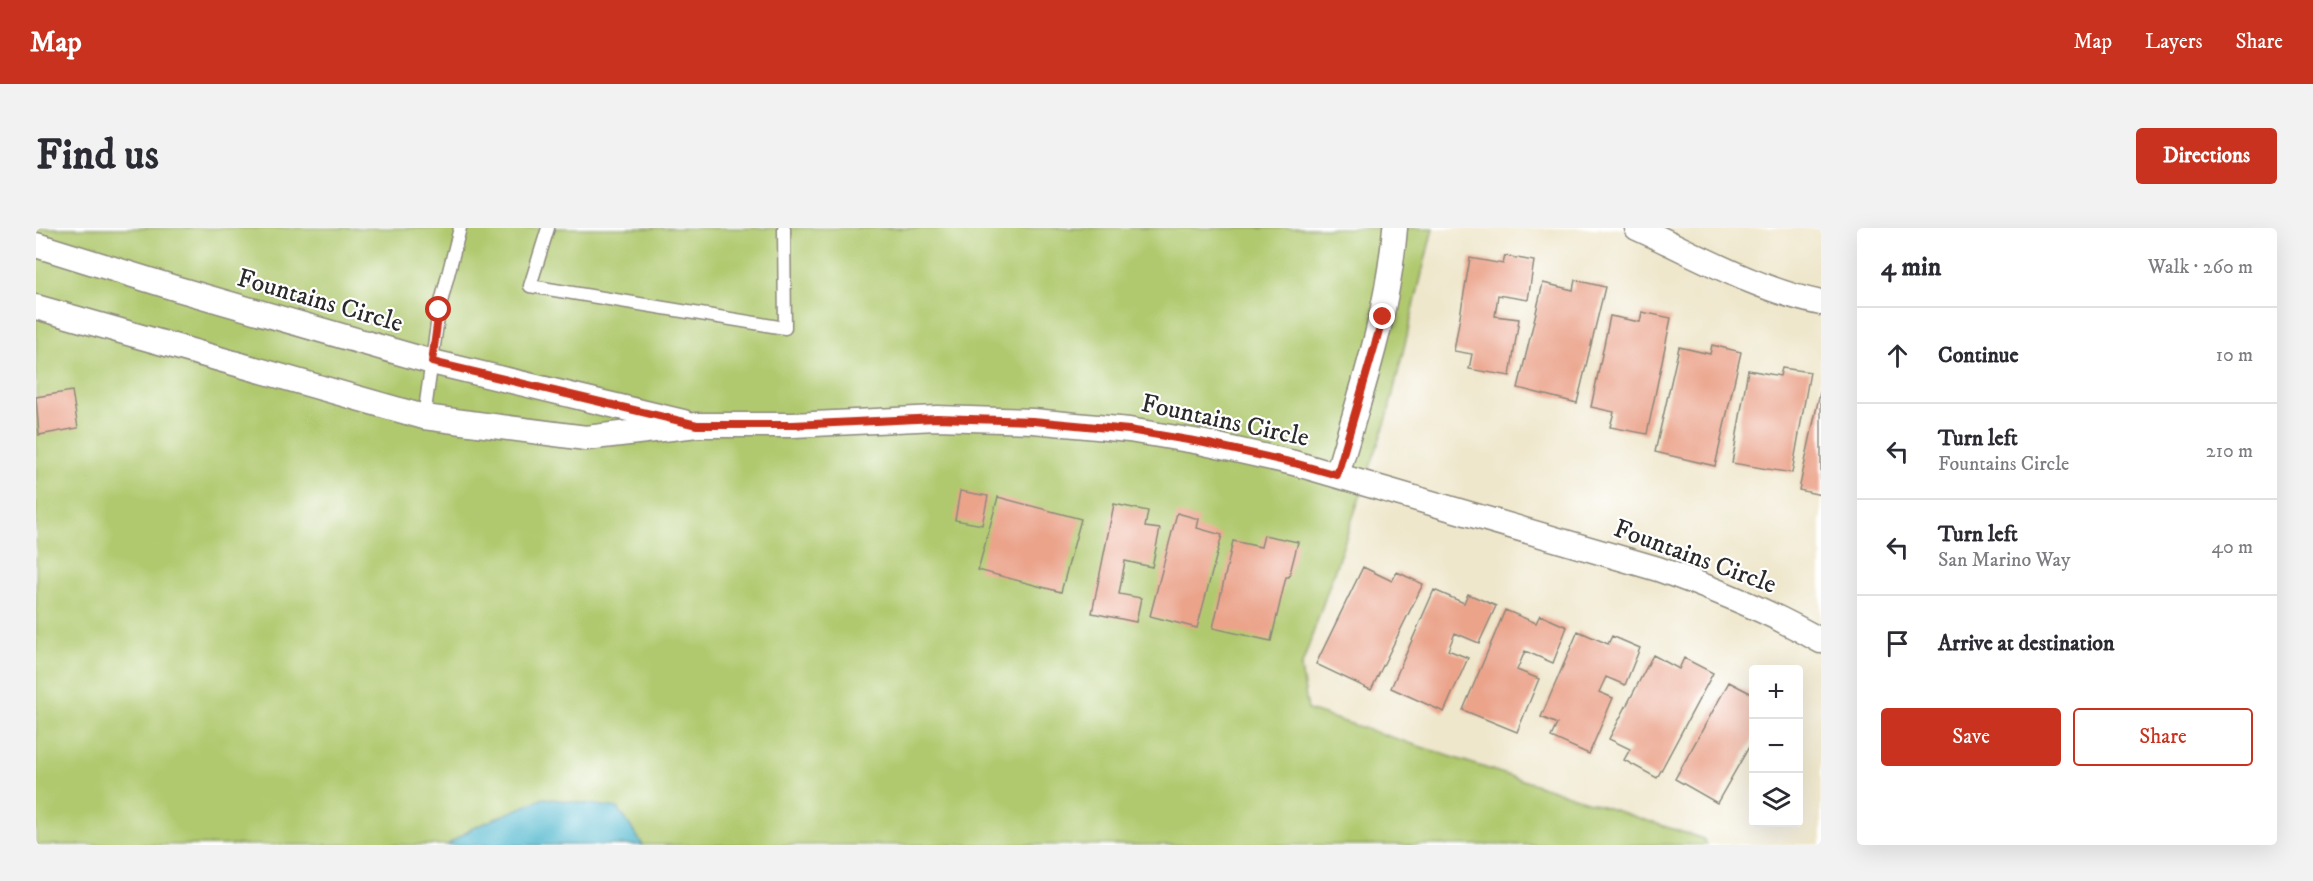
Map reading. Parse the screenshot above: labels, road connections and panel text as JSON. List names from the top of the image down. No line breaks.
{"streets":{"street":["Fountains Circle"]},"page":{"header":"Map","nav":["Map","Layers","Share"],"buttons":["Directions",["Save","Share"]],"title":"Find us","heading":["4 min","Walk · 260 m"],"list":[["Continue","10 m"],["Turn left","Fountains Circle","210 m"],["Turn left","San Marino Way","40 m"],"Arrive at destination"],"map_buttons":["+","−"]}}
